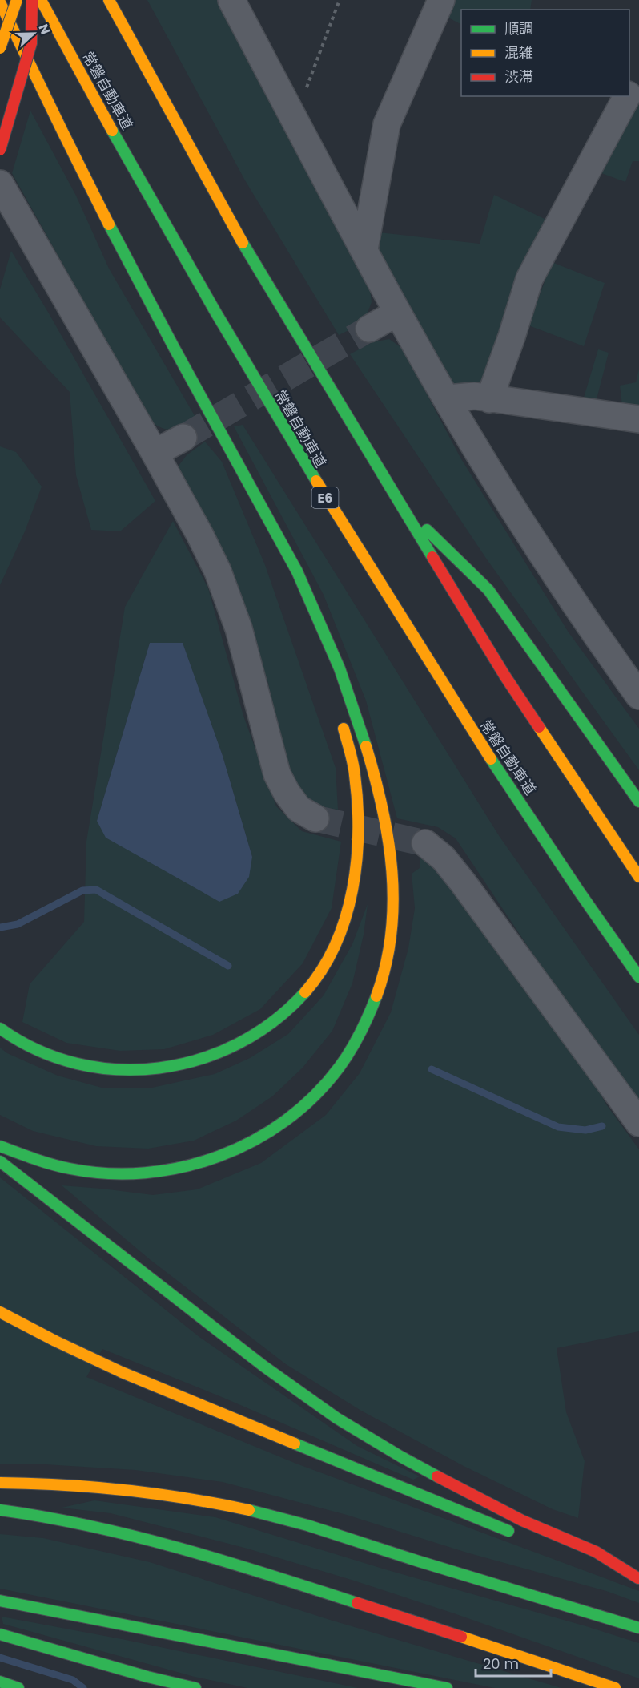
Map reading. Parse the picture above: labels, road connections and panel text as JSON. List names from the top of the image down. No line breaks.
{"streets":{"main road":["常磐自動車道","E6"]},"legend":["順調","混雑","渋滞"],"scale_bar":"20 m","north":"right"}
